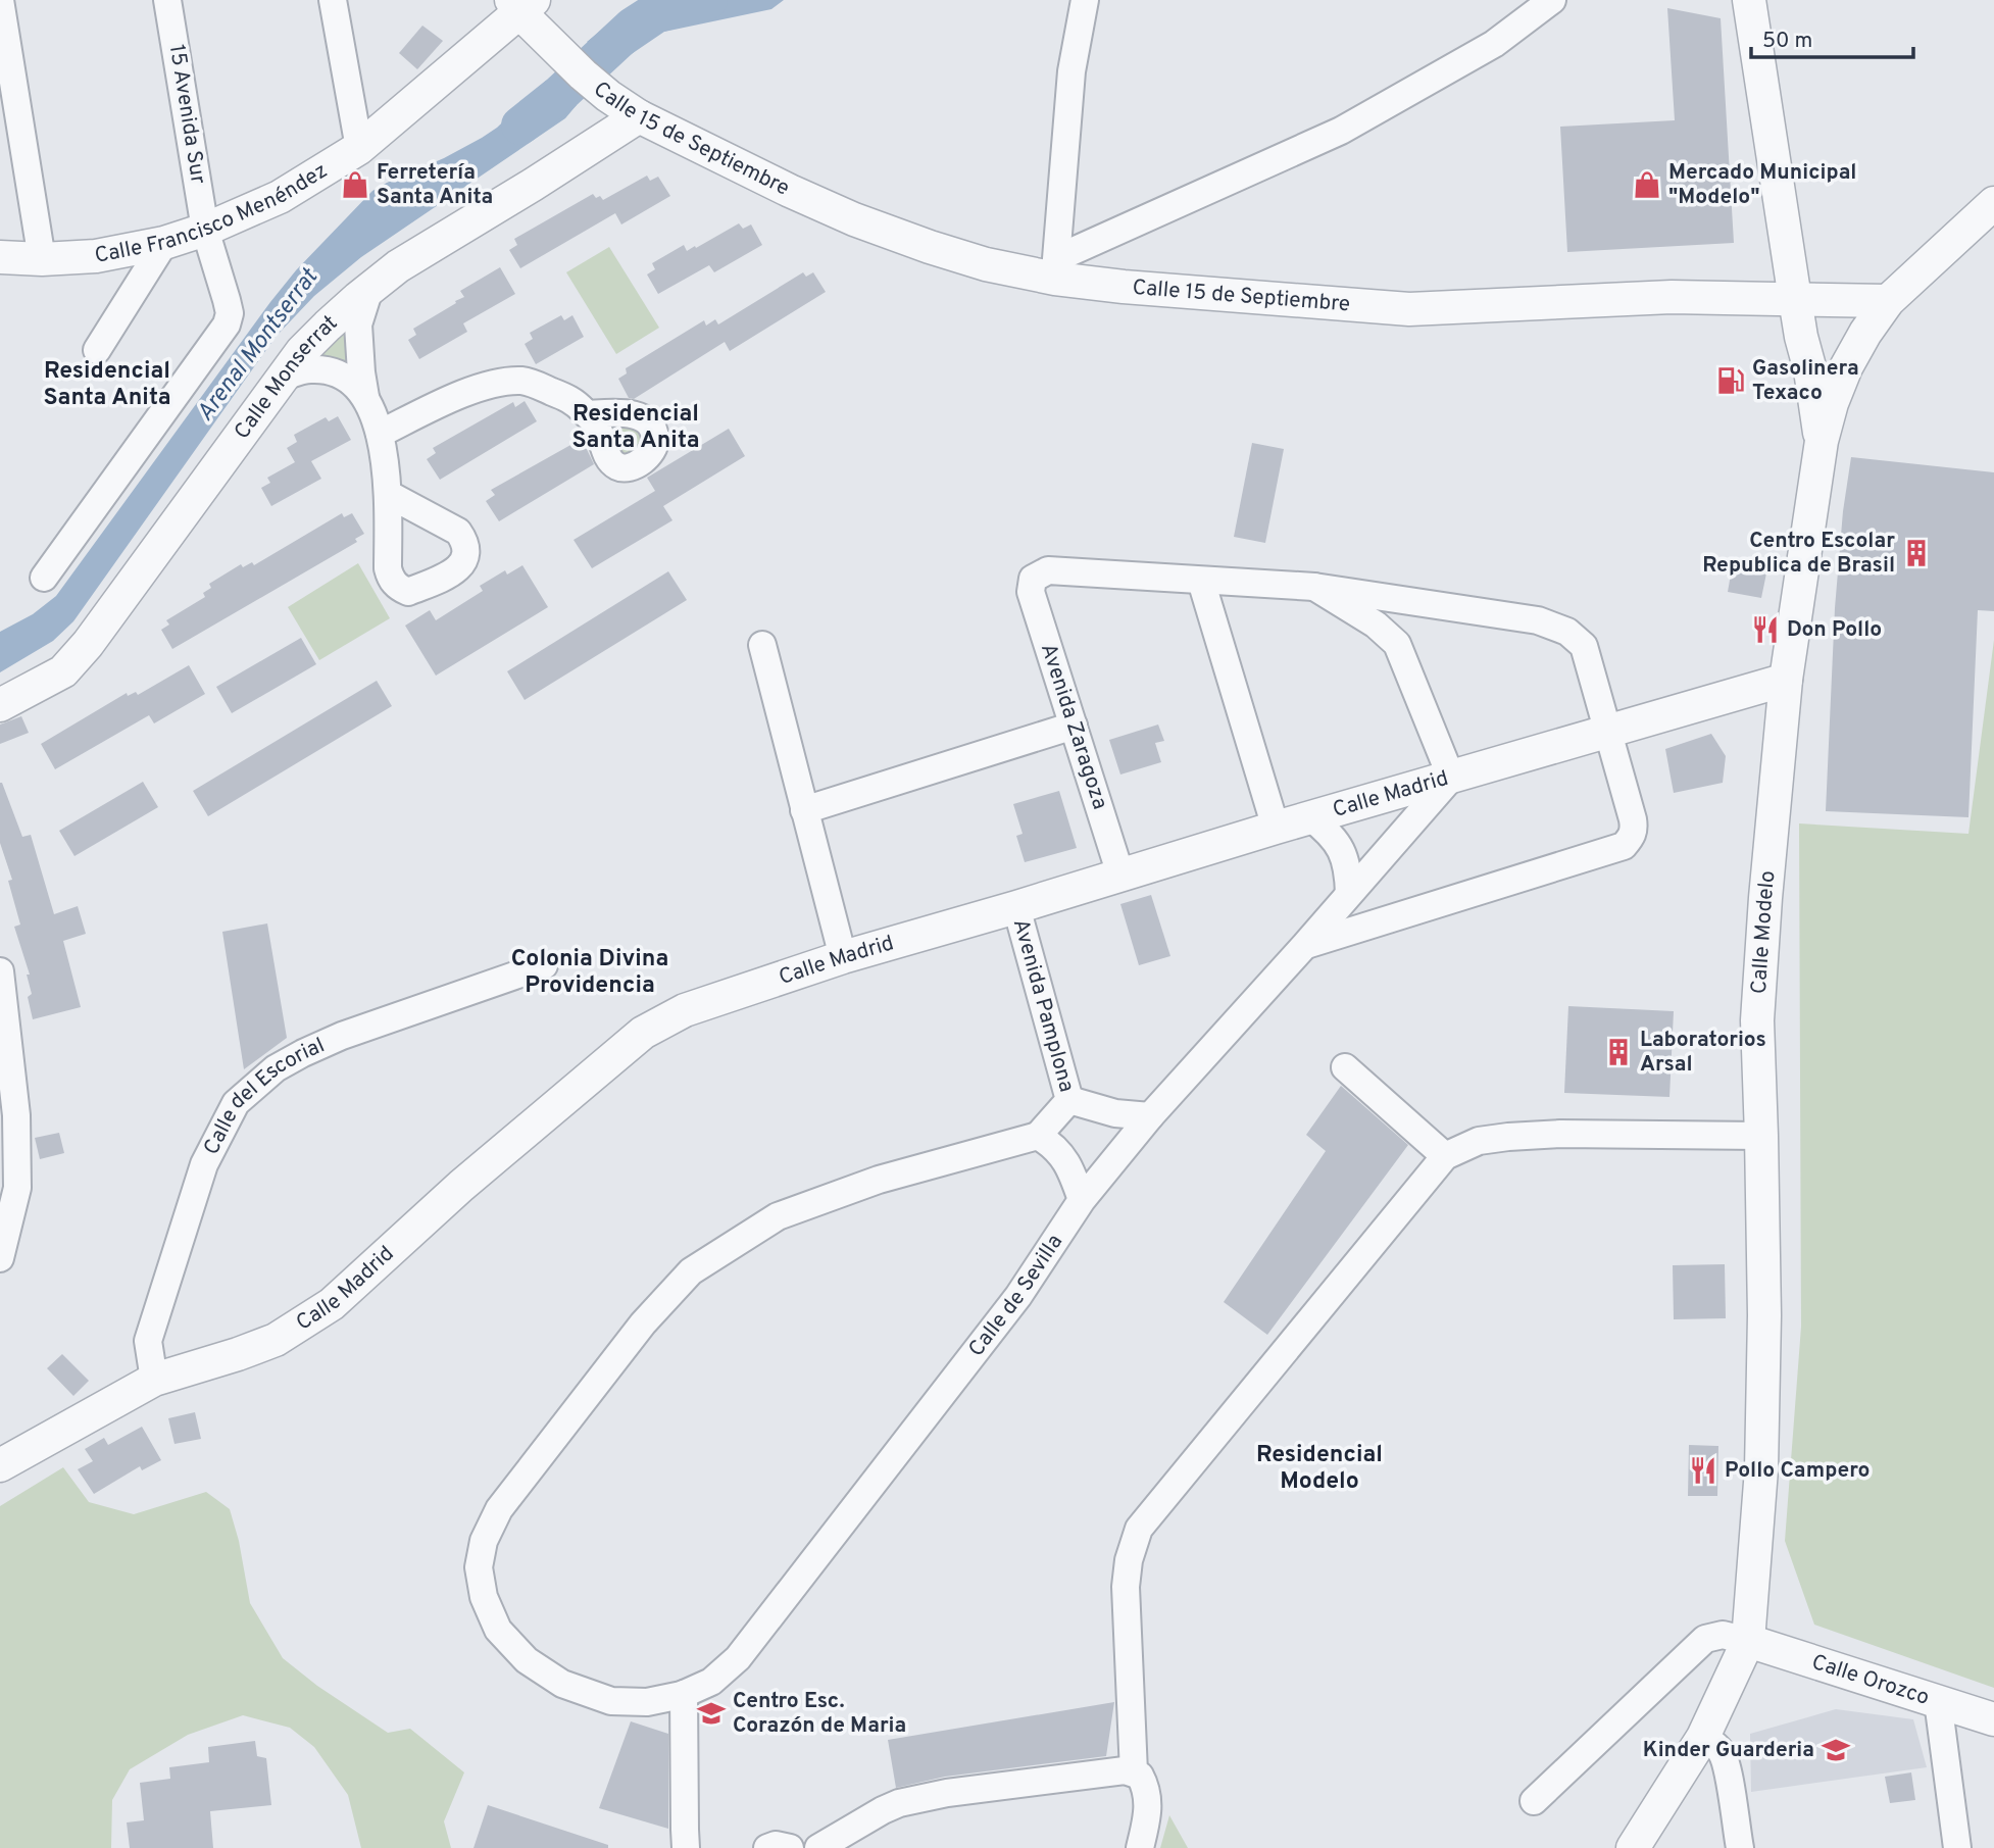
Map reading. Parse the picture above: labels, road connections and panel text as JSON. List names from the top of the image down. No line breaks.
{"streets":{"street":["15 Avenida Sur","Calle 15 de Septiembre","Calle Francisco Menéndez","Calle Monserrat","Avenida Zaragoza","Calle Madrid","Calle Modelo","Avenida Pamplona","Calle del Escorial","Calle de Sevilla","Calle Orozco"]},"crossings":[["15 Avenida Sur","Calle Francisco Menéndez"],["Calle 15 de Septiembre","Calle Francisco Menéndez"],["Calle 15 de Septiembre","Calle Monserrat"],["Calle 15 de Septiembre","Calle Modelo"],["Avenida Zaragoza","Calle Madrid"],["Calle Madrid","Calle Modelo"],["Calle Madrid","Avenida Pamplona"],["Calle Madrid","Calle del Escorial"],["Calle Madrid","Calle de Sevilla"],["Calle Modelo","Calle Orozco"],["Avenida Pamplona","Calle de Sevilla"]],"districts":["Residencial Santa Anita","Residencial Santa Anita","Colonia Divina Providencia","Residencial Modelo"],"water":["Arenal Montserrat"],"places":{"shop":["Ferretería Santa Anita","Mercado Municipal \"Modelo\""],"fuel station":["Gasolinera Texaco"],"building":["Centro Escolar Republica de Brasil","Laboratorios Arsal"],"restaurant":["Don Pollo","Pollo Campero"],"school or university":["Centro Esc. Corazón de Maria","Kinder Guarderia"]},"scale_bar":"50 m"}
